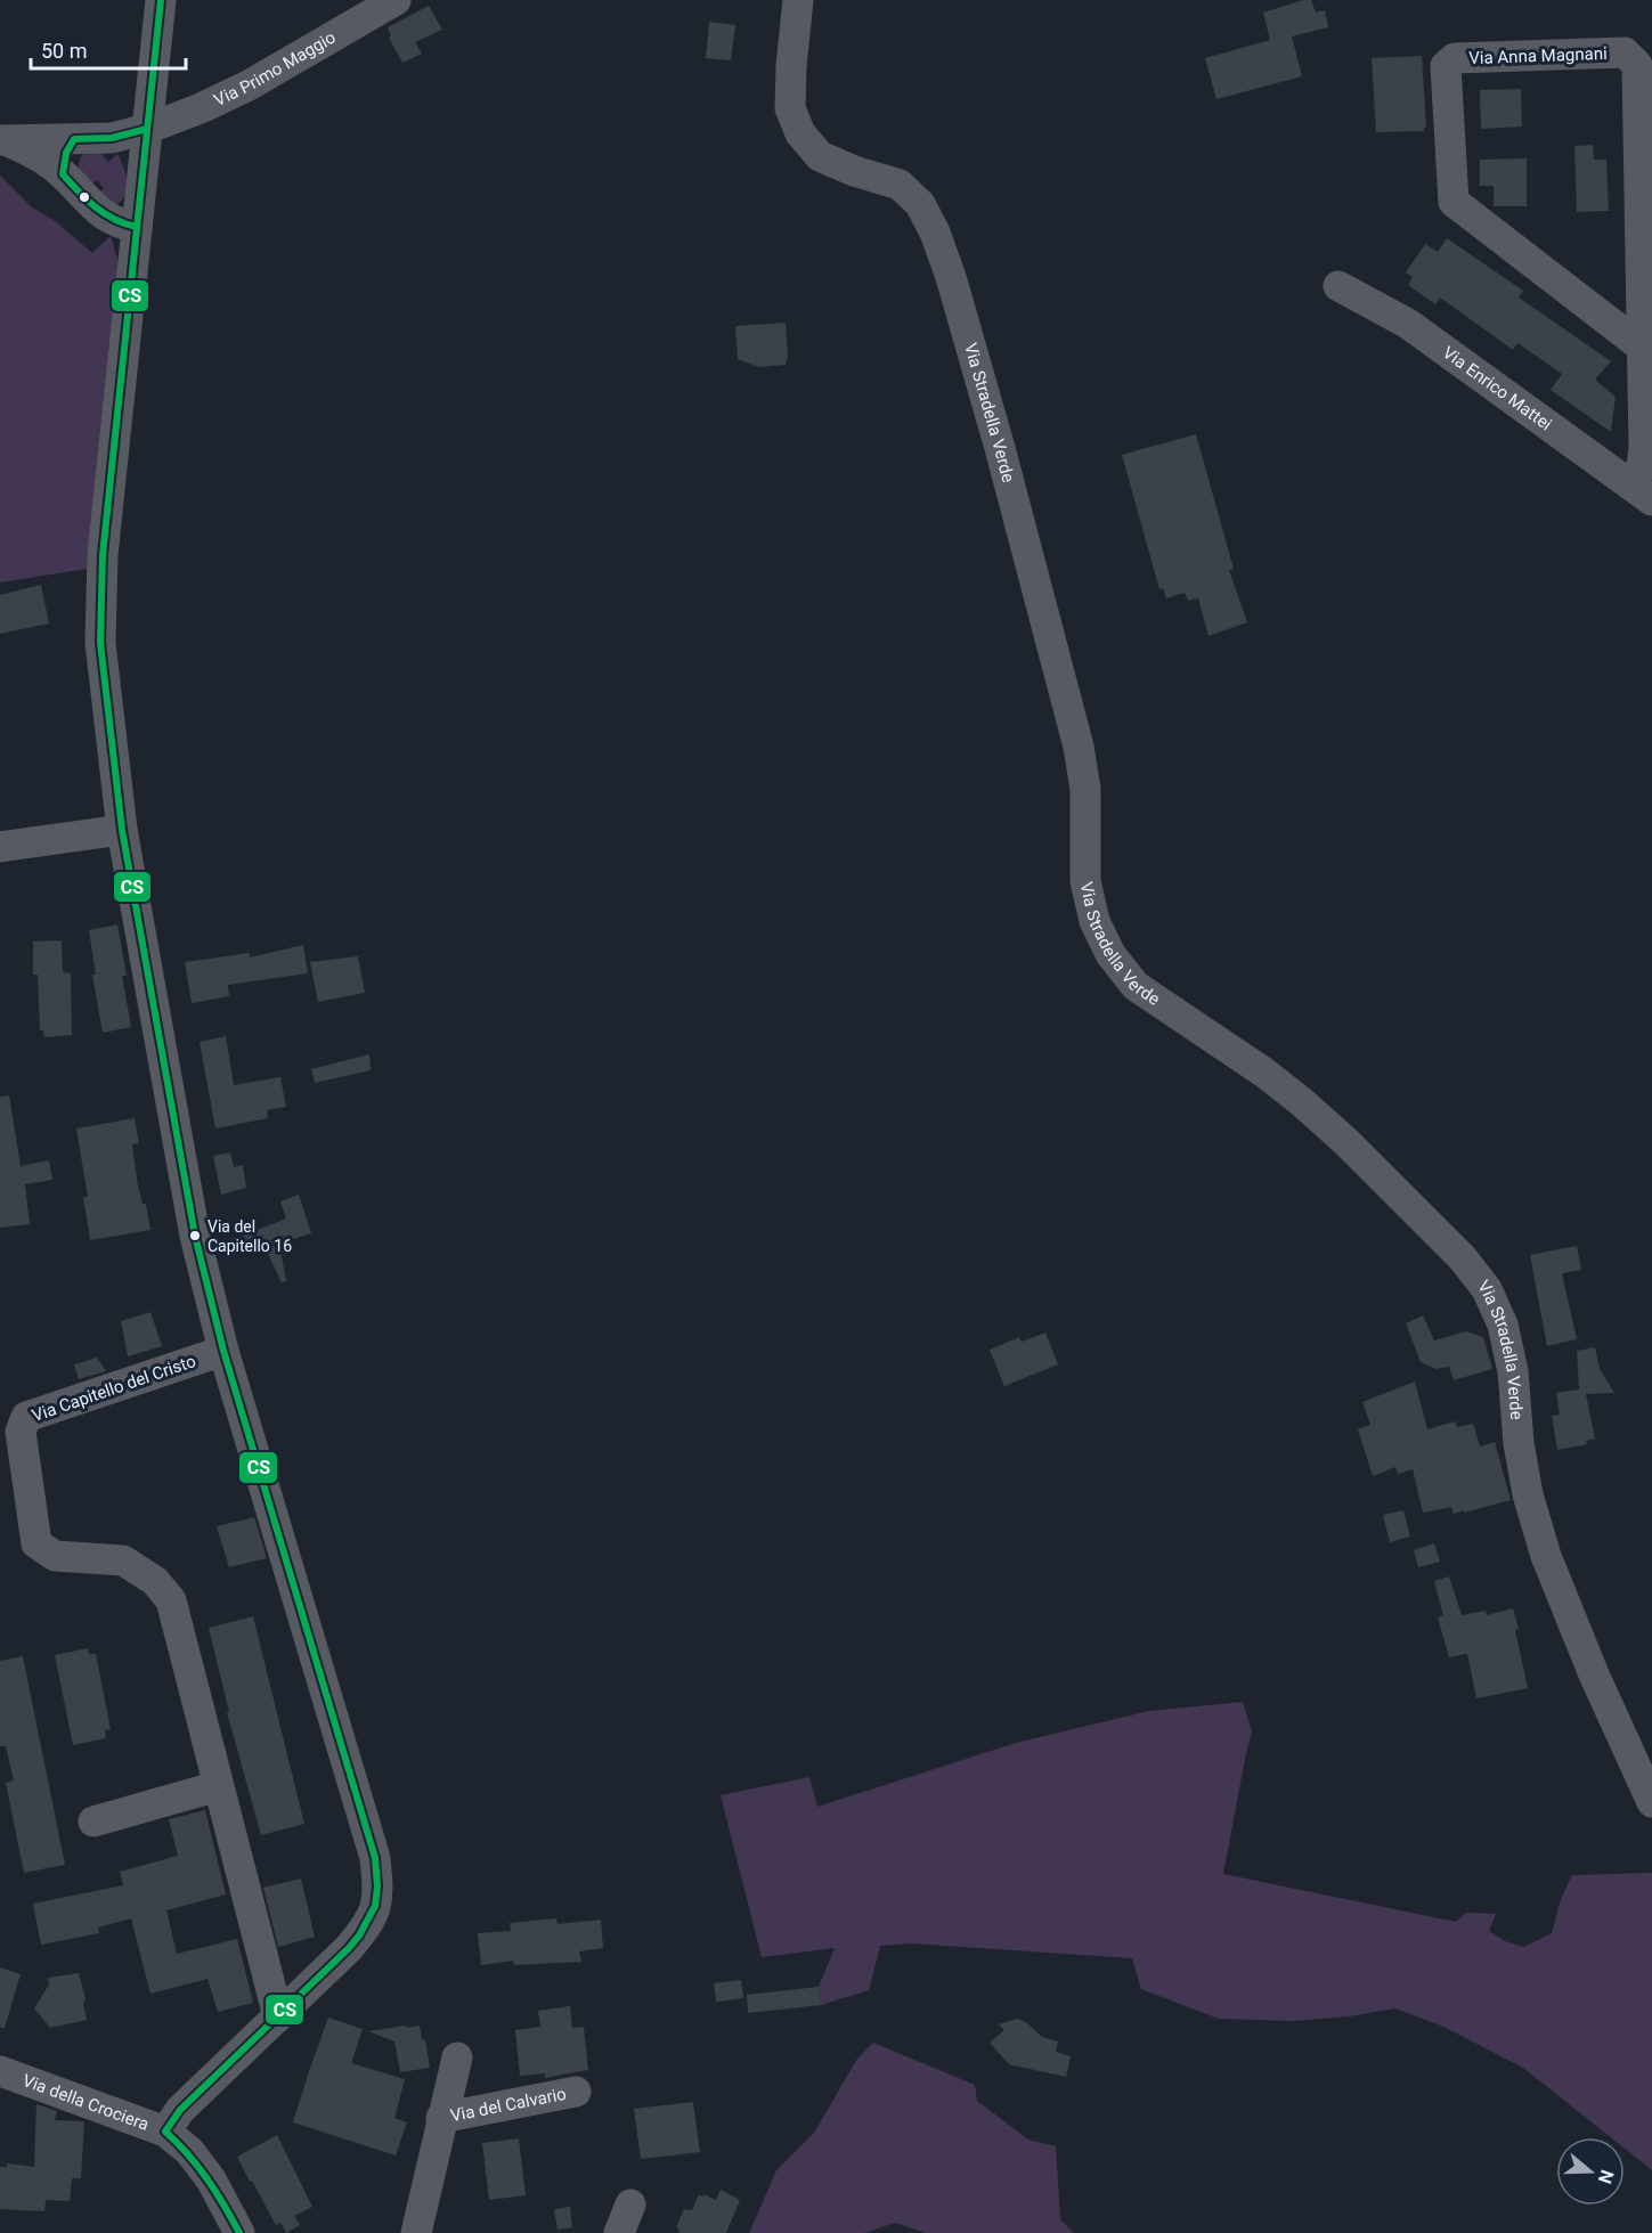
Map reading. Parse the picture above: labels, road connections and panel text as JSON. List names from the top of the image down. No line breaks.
{"streets":{"street":["Via Anna Magnani","Via Primo Maggio","Via Enrico Mattei","Via Stradella Verde","Via Capitello del Cristo","Via della Crociera","Via del Calvario"]},"crossings":[["Via Anna Magnani","Via Enrico Mattei"]],"places":["Via del Capitello 16"],"lines":["transit line CS"],"scale_bar":"50 m","north":"right"}
